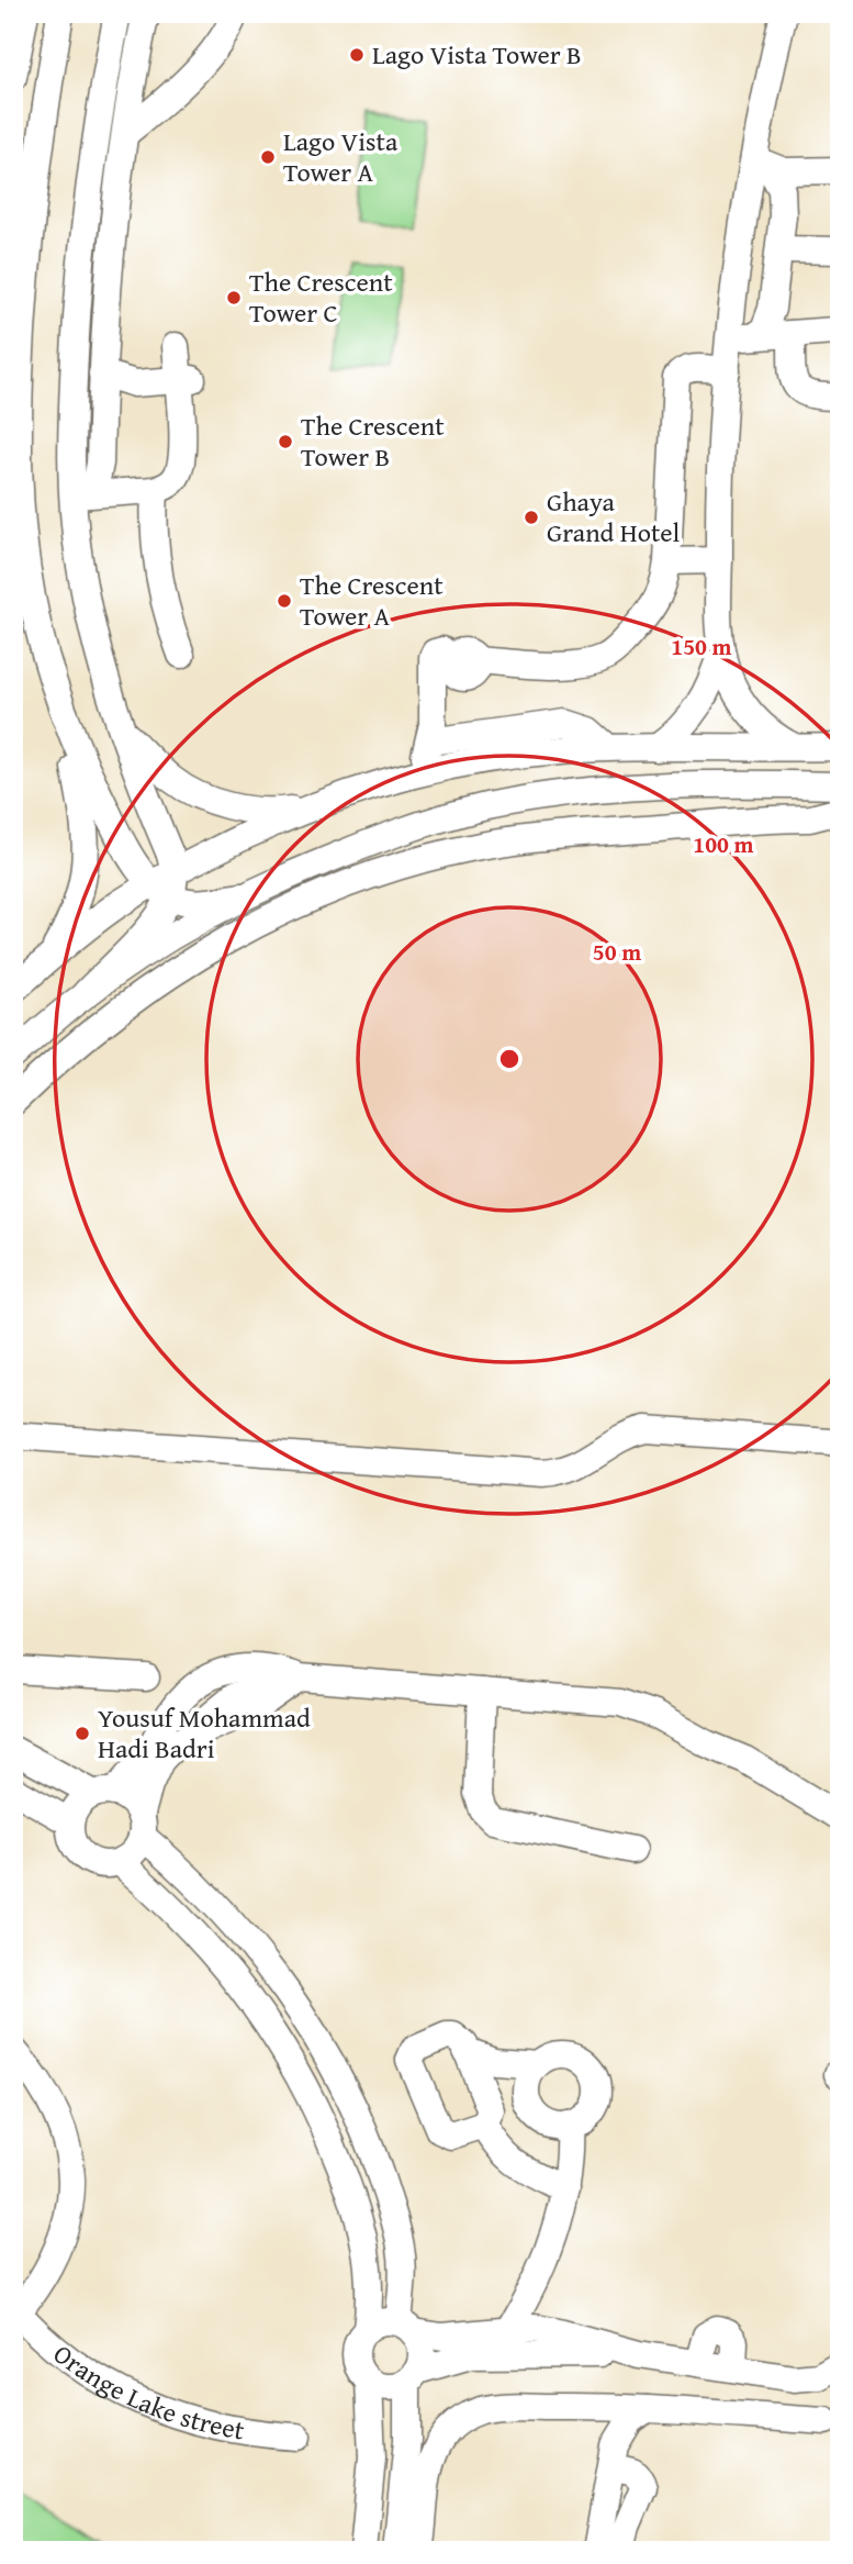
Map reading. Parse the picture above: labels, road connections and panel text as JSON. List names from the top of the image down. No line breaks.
{"streets":{"street":["Orange Lake street"]},"places":["Lago Vista Tower B","Lago Vista Tower A","The Crescent Tower C","The Crescent Tower B","Ghaya Grand Hotel","The Crescent Tower A","Yousuf Mohammad Hadi Badri"],"rings":["150 m","100 m","50 m"]}
